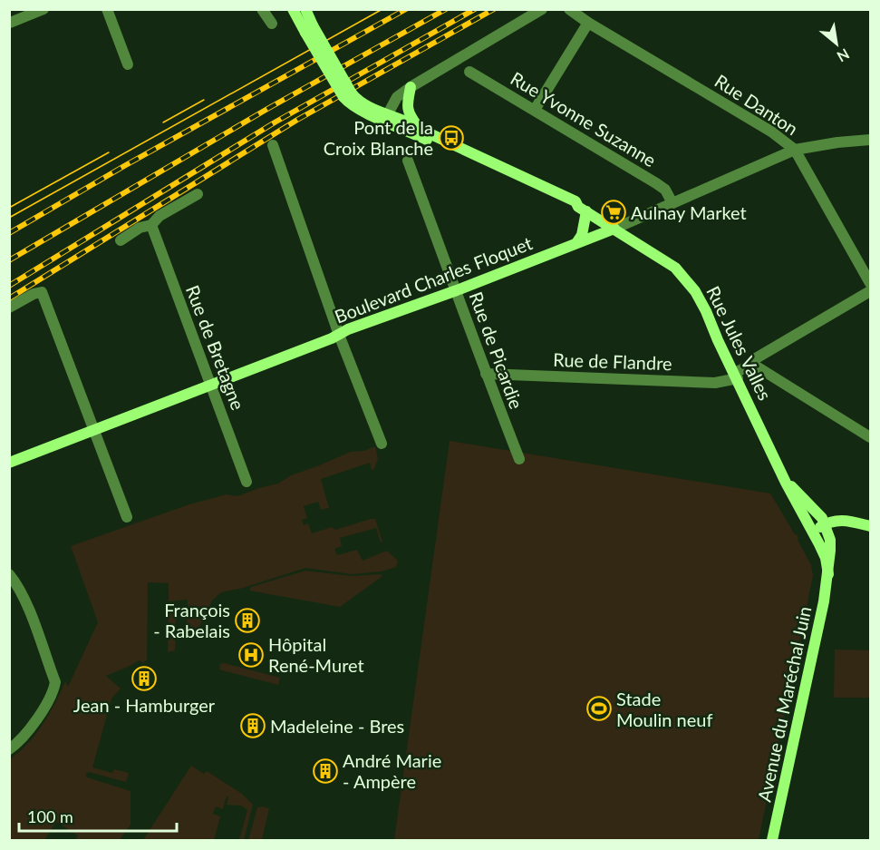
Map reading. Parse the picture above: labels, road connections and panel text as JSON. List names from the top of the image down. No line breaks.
{"streets":{"street":["Rue Danton","Rue Yvonne Suzanne","Boulevard Charles Floquet","Rue Jules Valles","Rue de Bretagne","Rue de Picardie","Rue de Flandre","Avenue du Maréchal Juin"]},"crossings":[["Rue Danton","Boulevard Charles Floquet"],["Rue Yvonne Suzanne","Boulevard Charles Floquet"],["Boulevard Charles Floquet","Rue Jules Valles"],["Boulevard Charles Floquet","Rue de Bretagne"],["Boulevard Charles Floquet","Rue de Picardie"],["Rue Jules Valles","Rue de Flandre"],["Rue Jules Valles","Avenue du Maréchal Juin"],["Rue de Picardie","Rue de Flandre"]],"places":{"bus stop":["Pont de la Croix Blanche"],"supermarket":["Aulnay Market"],"building":["François - Rabelais","Jean - Hamburger","Madeleine - Bres","André Marie - Ampère"],"hospital":["Hôpital René-Muret"],"sports":["Stade Moulin neuf"]},"scale_bar":"100 m","north":"bottom right"}
